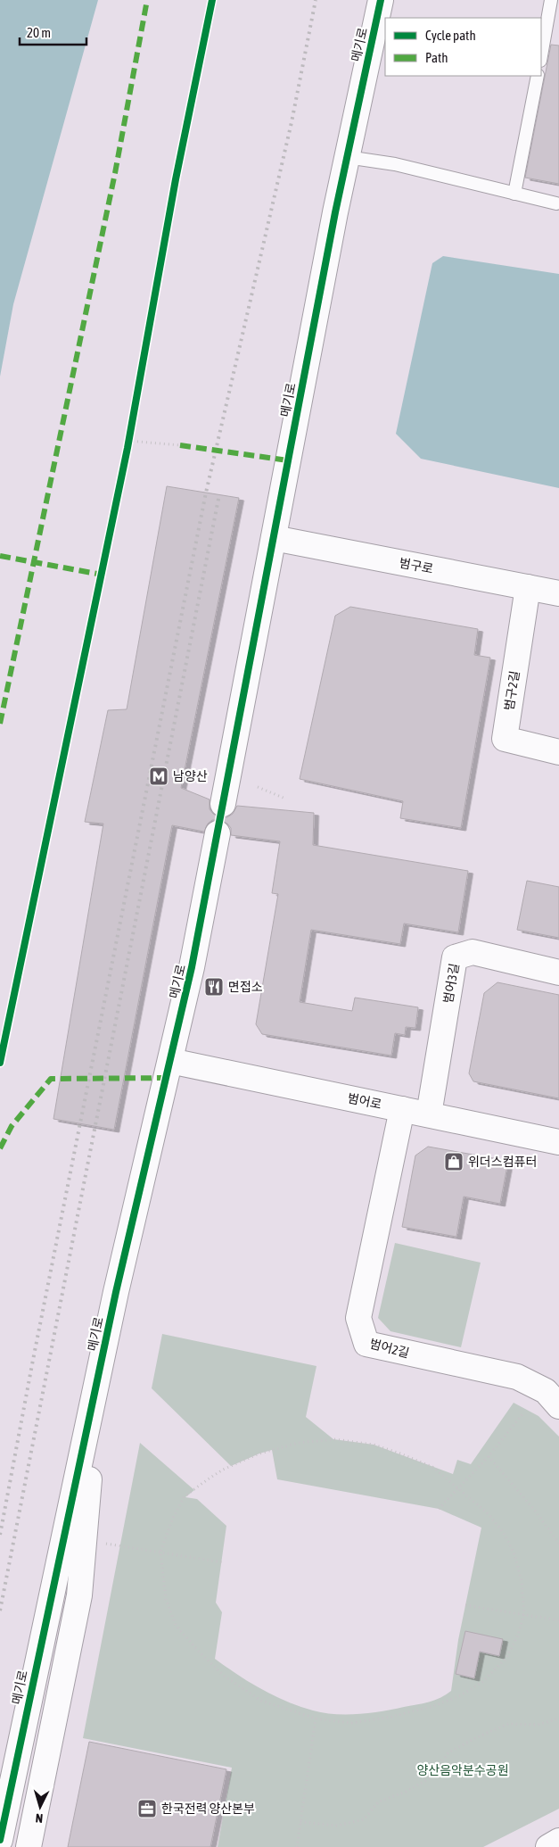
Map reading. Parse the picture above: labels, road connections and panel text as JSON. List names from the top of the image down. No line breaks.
{"streets":{"street":["메기로","범구로","범구2길","범어3길","범어로","범어2길"]},"crossings":[["메기로","범구로"],["메기로","범어로"],["범구로","범구2길"],["범어3길","범어로"],["범어로","범어2길"]],"parks":["양산음악분수공원"],"places":{"metro station":["남양산"],"restaurant":["면접소"],"shop":["위더스컴퓨터"],"office":["한국전력 양산본부"]},"legend":["Cycle path","Path"],"scale_bar":"20 m","north":"bottom"}
